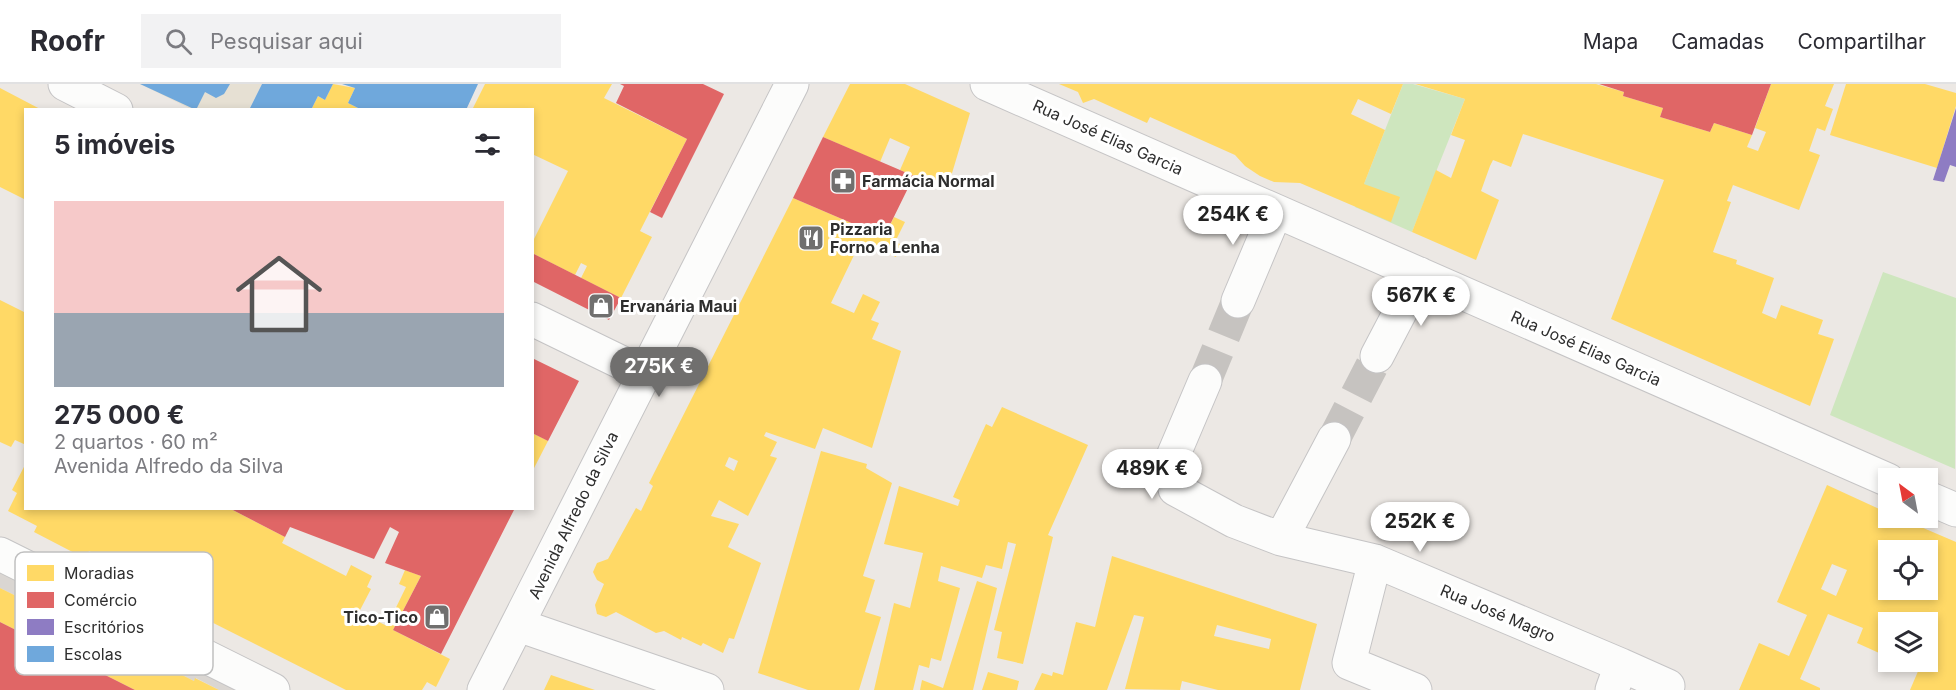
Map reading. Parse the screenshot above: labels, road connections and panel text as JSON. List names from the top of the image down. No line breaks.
{"streets":{"street":["Rua José Elias Garcia","Avenida Alfredo da Silva","Rua José Magro"]},"places":{"pharmacy":["Farmácia Normal"],"restaurant":["Pizzaria Forno a Lenha"],"shop":["Ervanária Maui","Tico-Tico"]},"legend":["Moradias","Comércio","Escritórios","Escolas"],"north":"top left","page":{"header":"Roofr","search":"Pesquisar aqui","nav":["Mapa","Camadas","Compartilhar"],"heading":"5 imóveis","list":[{"name":"275 000 €","note":"2 quartos · 60 m² · Avenida Alfredo da Silva"}],"price":["254K €","567K €","275K €","489K €","252K €"]}}
